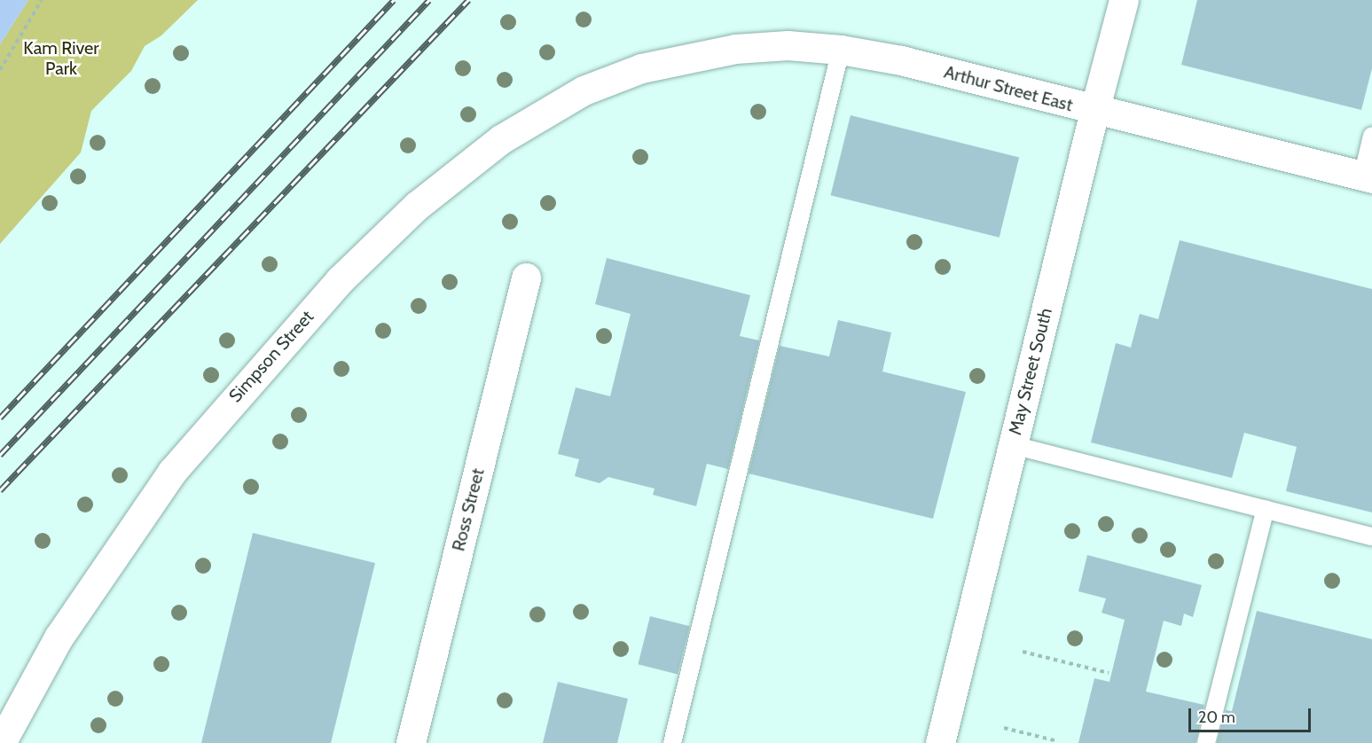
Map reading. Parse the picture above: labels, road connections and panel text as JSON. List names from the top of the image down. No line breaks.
{"streets":{"main road":["Arthur Street East","Simpson Street","May Street South","Ross Street"]},"crossings":[["Arthur Street East","Simpson Street"],["Arthur Street East","May Street South"]],"parks":["Kam River Park"],"scale_bar":"20 m"}
